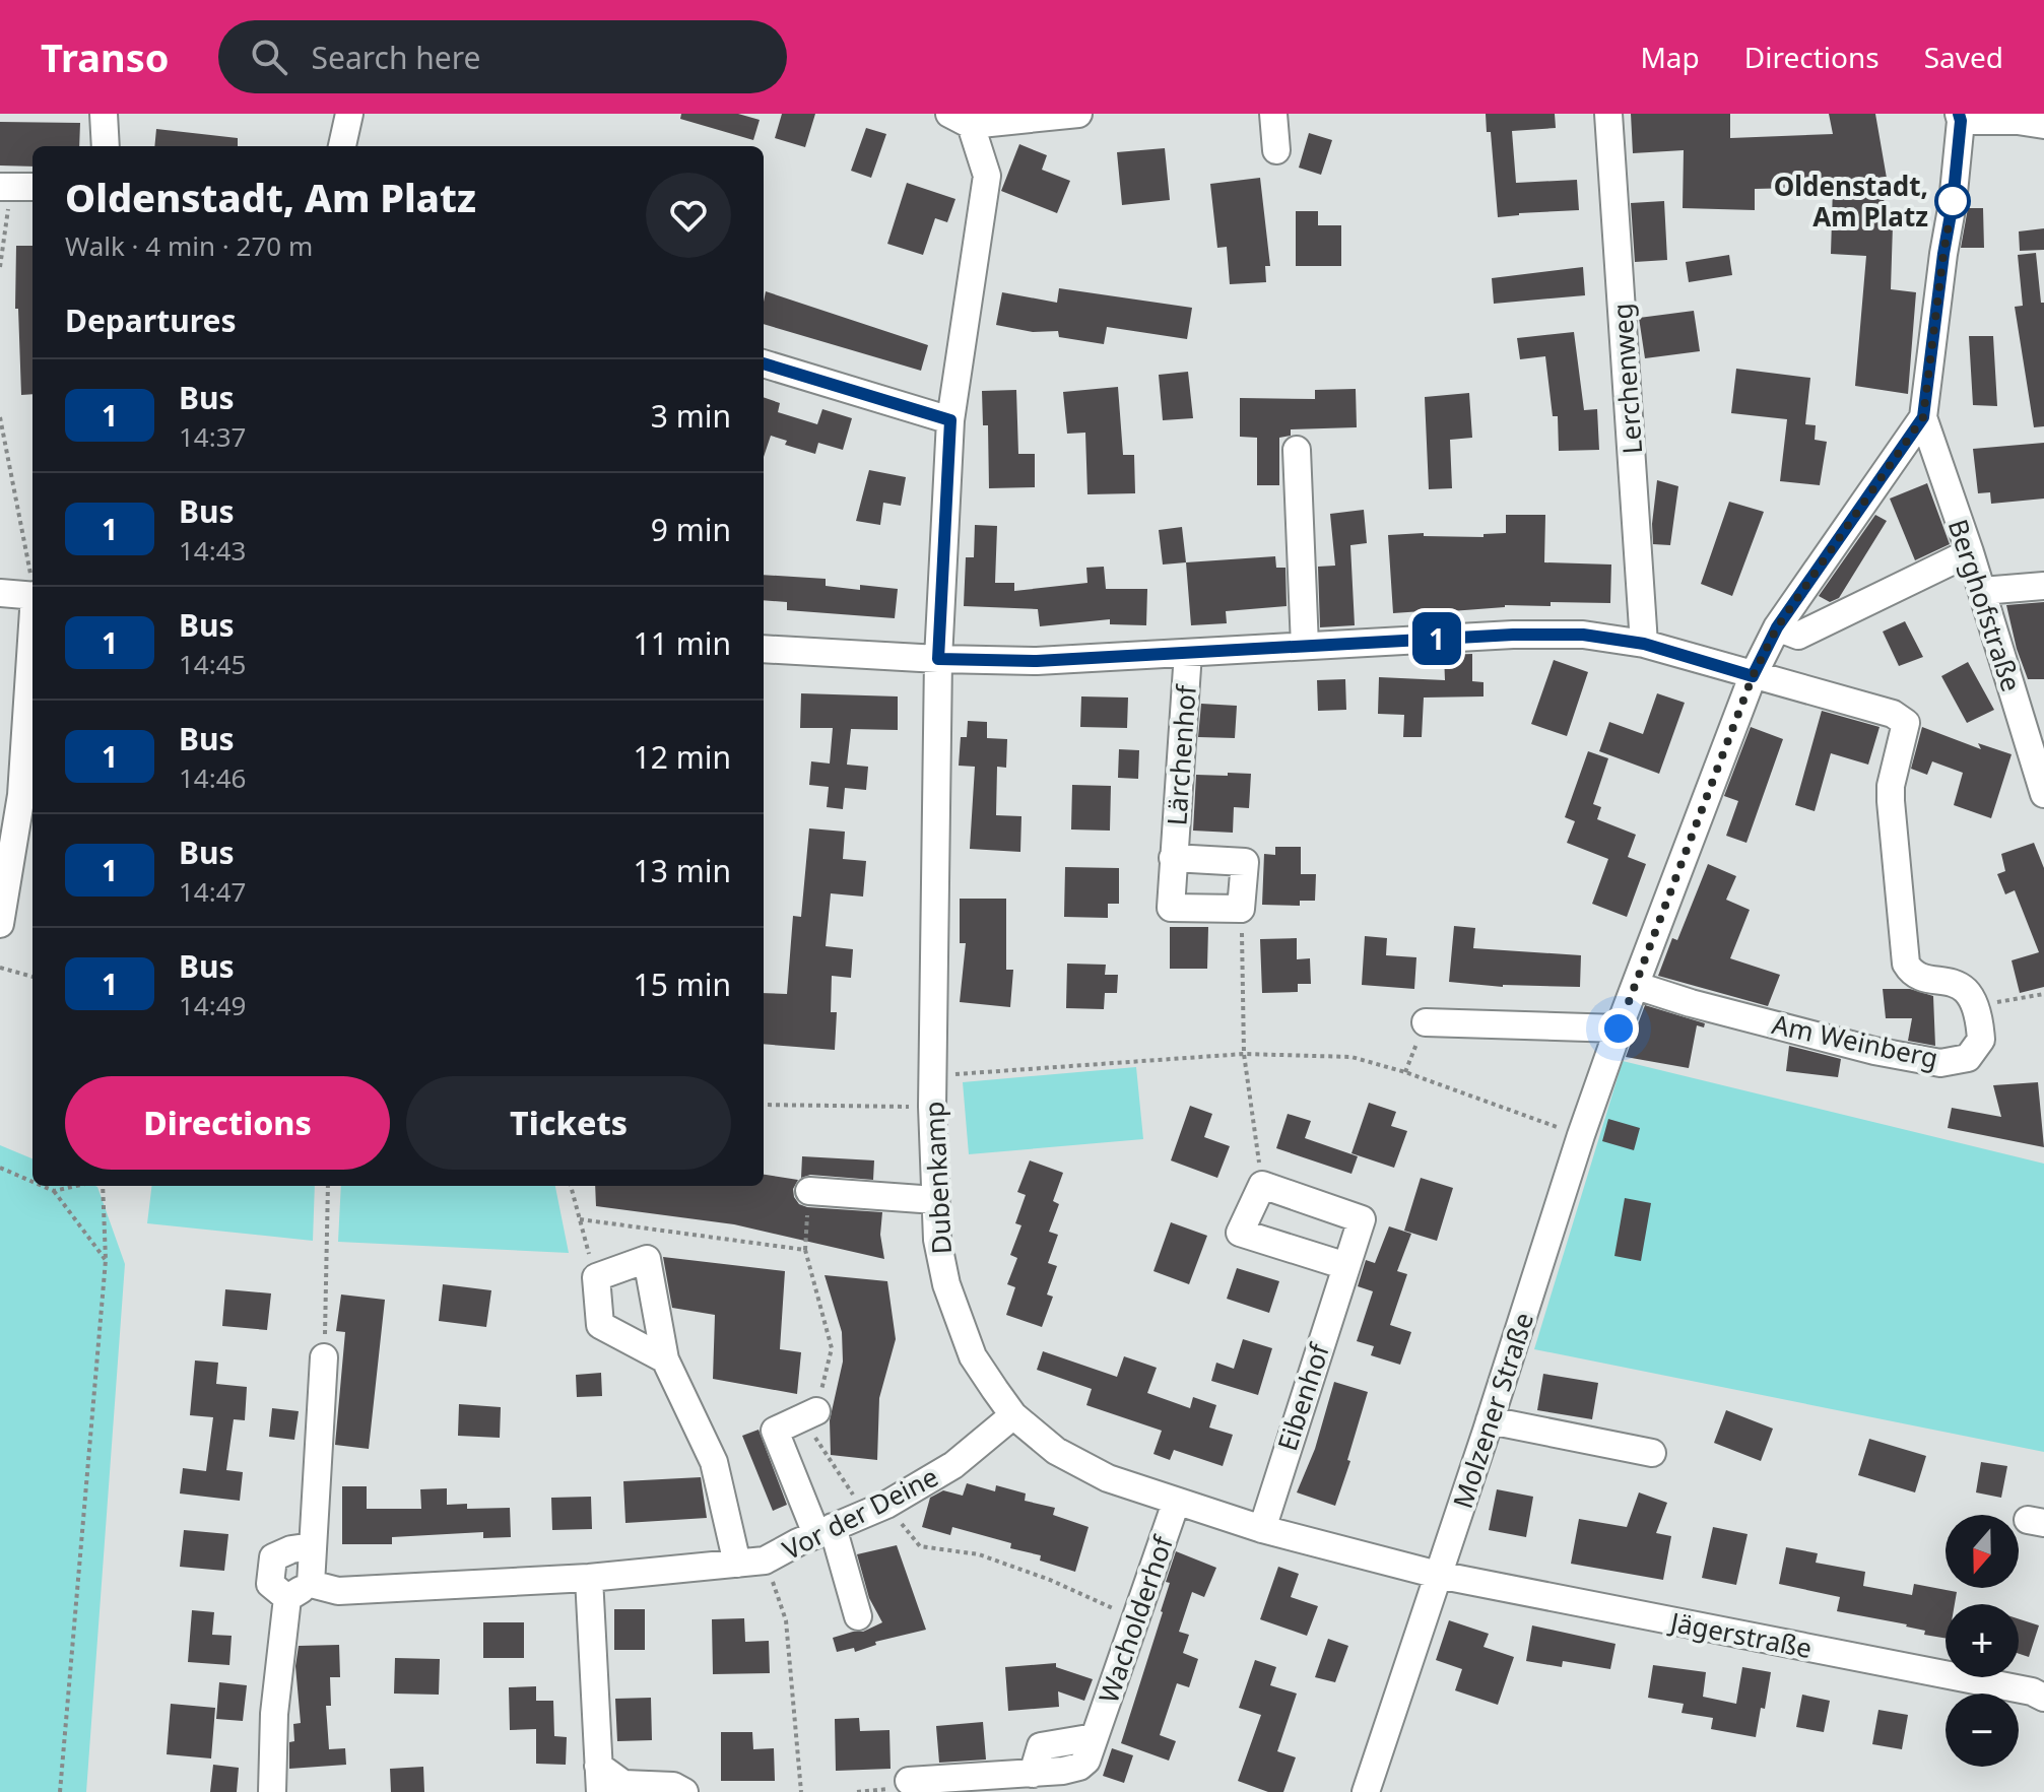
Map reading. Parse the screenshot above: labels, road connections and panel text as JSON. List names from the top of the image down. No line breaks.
{"streets":{"street":["Lerchenweg","Berghofstraße","Lärchenhof","Am Weinberg","Dubenkamp","Eibenhof","Molzener Straße","Vor der Deine","Wacholderhof","Jägerstraße"]},"crossings":[["Berghofstraße","Molzener Straße"],["Am Weinberg","Molzener Straße"],["Dubenkamp","Eibenhof"],["Dubenkamp","Molzener Straße"],["Dubenkamp","Vor der Deine"],["Dubenkamp","Wacholderhof"],["Dubenkamp","Jägerstraße"],["Molzener Straße","Jägerstraße"]],"places":["Oldenstadt, Am Platz"],"lines":["bus line 1"],"north":"bottom","page":{"header":"Transo","search":"Search here","nav":["Map","Directions","Saved"],"on_map":"1","heading":[["Oldenstadt, Am Platz","Walk · 4 min · 270 m"],"Departures"],"list":[{"mark":"1","name":"Bus","note":"14:37","value":"3 min"},{"mark":"1","name":"Bus","note":"14:43","value":"9 min"},{"mark":"1","name":"Bus","note":"14:45","value":"11 min"},{"mark":"1","name":"Bus","note":"14:46","value":"12 min"},{"mark":"1","name":"Bus","note":"14:47","value":"13 min"},{"mark":"1","name":"Bus","note":"14:49","value":"15 min"}],"buttons":["Directions","Tickets"],"map_buttons":["+","−"]}}
